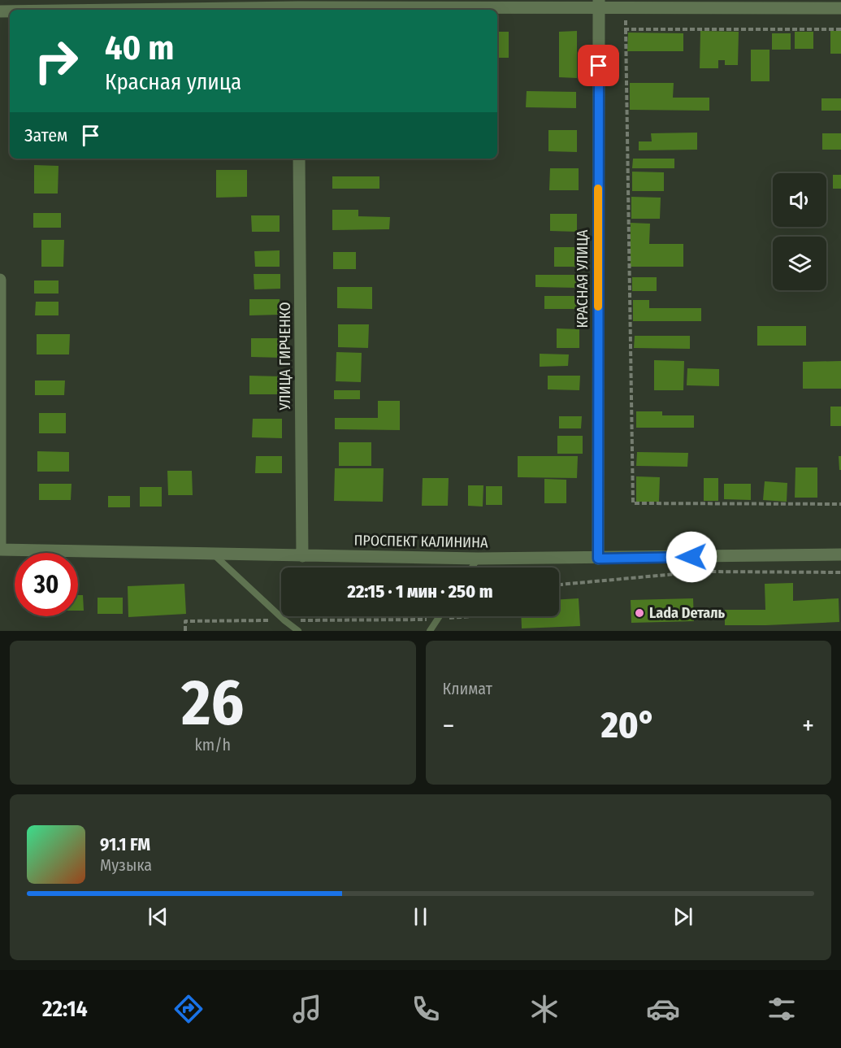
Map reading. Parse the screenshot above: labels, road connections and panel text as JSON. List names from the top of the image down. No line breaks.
{"streets":{"street":["КРАСНАЯ УЛИЦА","УЛИЦА ГИРЧЕНКО","ПРОСПЕКТ КАЛИНИНА"]},"crossings":[["КРАСНАЯ УЛИЦА","ПРОСПЕКТ КАЛИНИНА"],["УЛИЦА ГИРЧЕНКО","ПРОСПЕКТ КАЛИНИНА"]],"places":["Lada Dеталь"],"page":{"turn":["40 m","Красная улица"],"then":"Затем","limit":"30","trip":"22:15 · 1 мин · 250 m","tile":[["26","km/h"],"Климат"],"heat":["−","20°","+"],"song":["91.1 FM","Музыка"],"tabs":"22:14"}}
